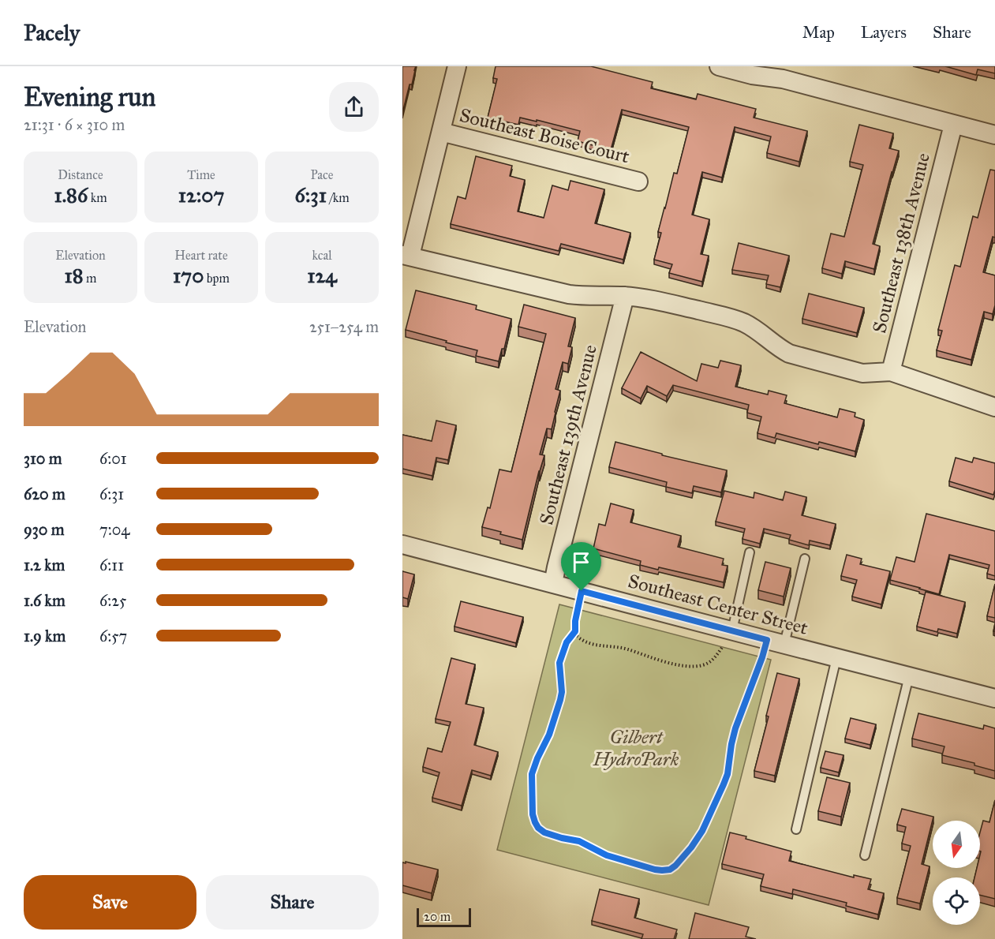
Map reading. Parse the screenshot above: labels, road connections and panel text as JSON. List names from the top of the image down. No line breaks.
{"streets":{"street":["Southeast Boise Court","Southeast 138th Avenue","Southeast 139th Avenue","Southeast Center Street"]},"crossings":[["Southeast 139th Avenue","Southeast Center Street"]],"parks":["Gilbert HydroPark"],"scale_bar":"20 m","north":"bottom","page":{"header":"Pacely","nav":["Map","Layers","Share"],"heading":["Evening run","21:31 · 6 × 310 m"],"stats":[["Distance","1.86 km"],["Time","12:07"],["Pace","6:31 /km"],["Elevation","18 m"],["Heart rate","170 bpm"],["kcal","124"]],"chart":["Elevation","251–254 m"],"list":[{"name":"310 m","note":"6:01"},{"name":"620 m","note":"6:31"},{"name":"930 m","note":"7:04"},{"name":"1.2 km","note":"6:11"},{"name":"1.6 km","note":"6:25"},{"name":"1.9 km","note":"6:57"}],"buttons":["Save","Share"],"scale":"20 m"}}
